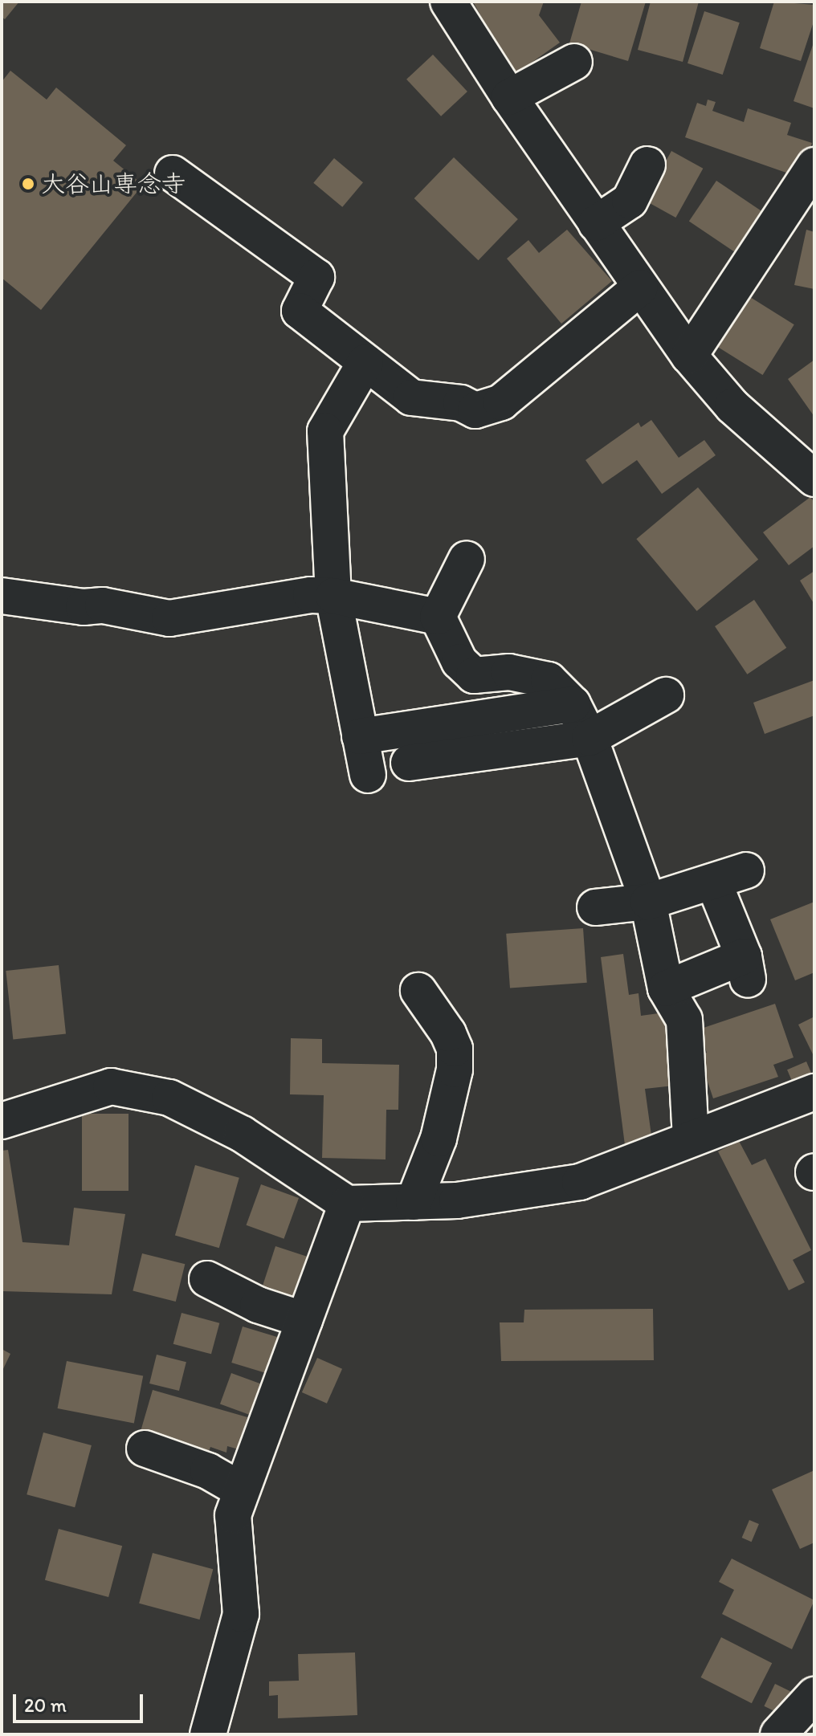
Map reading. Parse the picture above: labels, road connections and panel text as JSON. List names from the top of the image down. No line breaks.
{"places":["大谷山専念寺"],"scale_bar":"20 m"}
